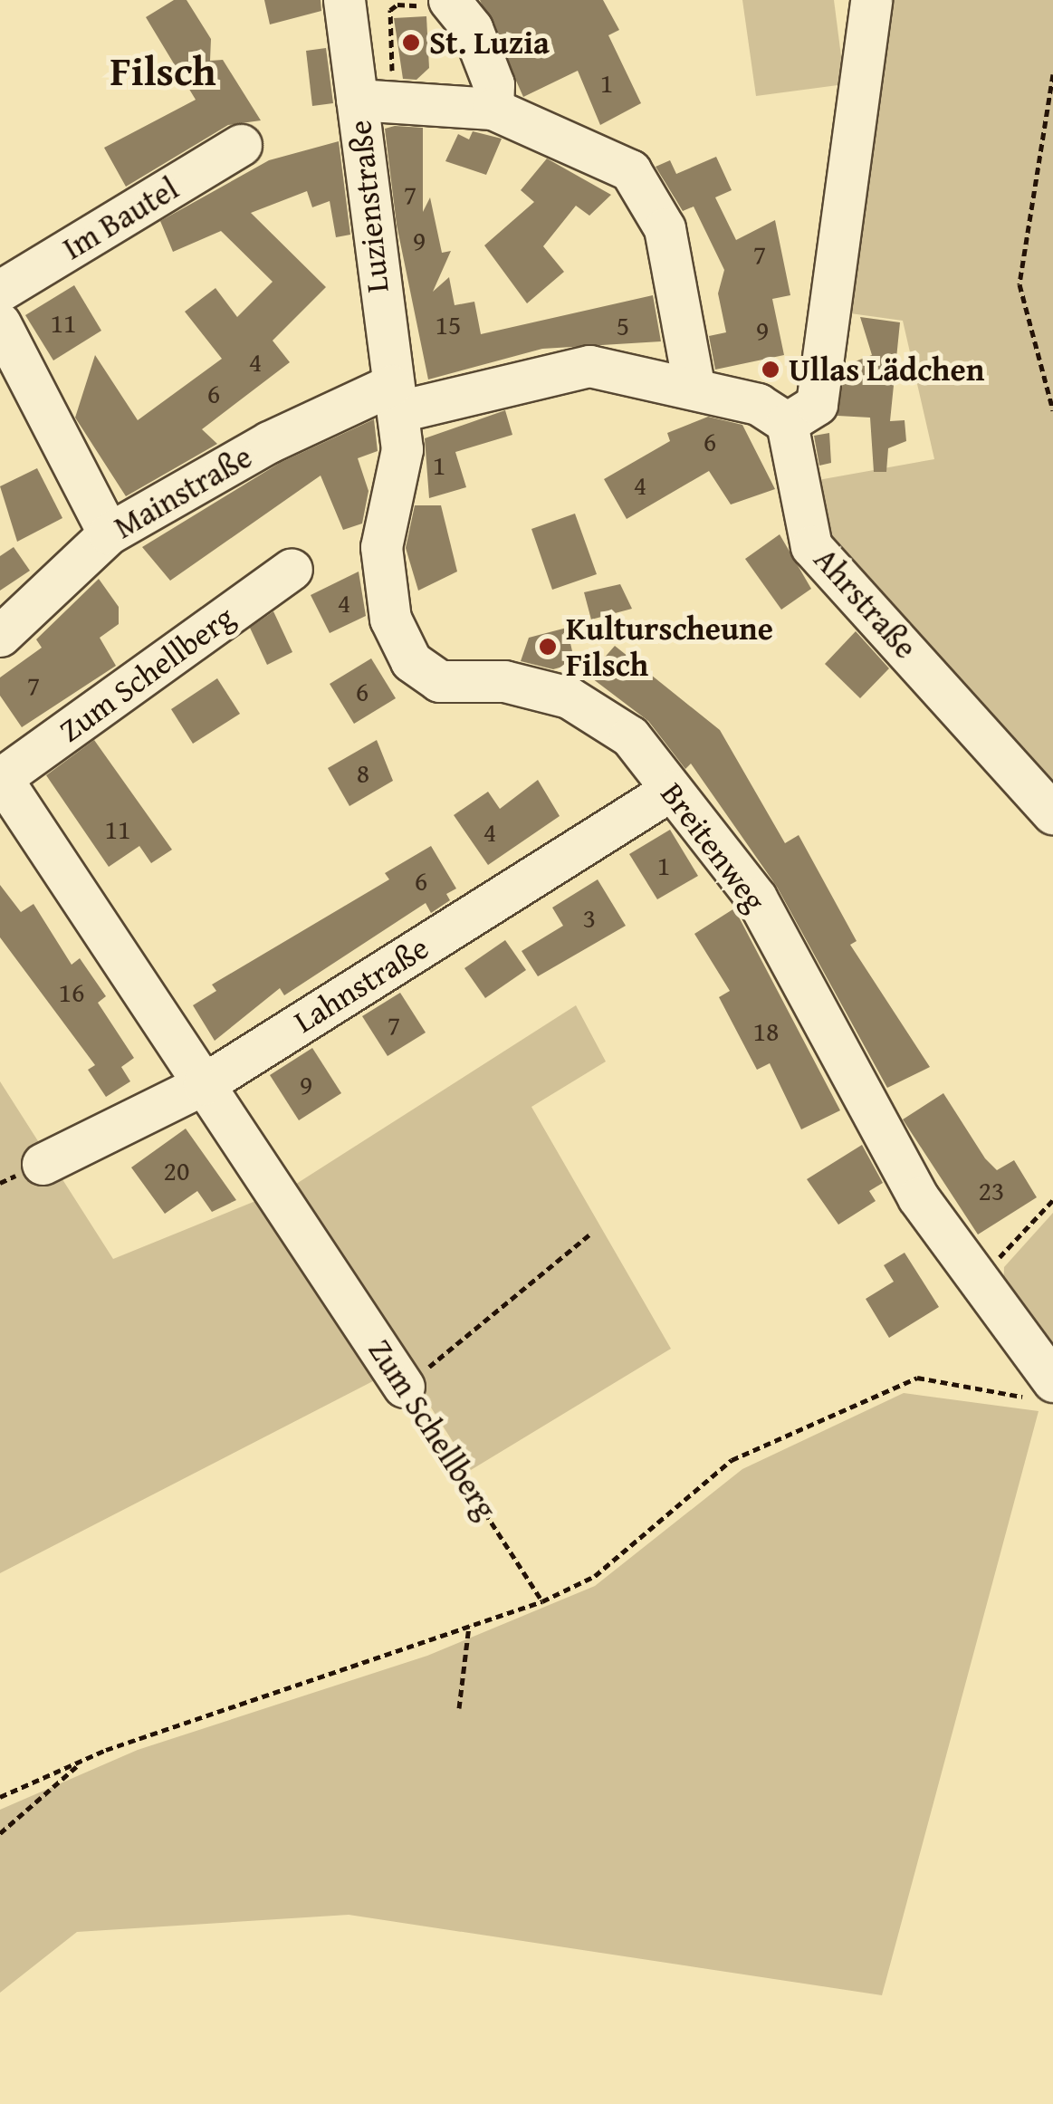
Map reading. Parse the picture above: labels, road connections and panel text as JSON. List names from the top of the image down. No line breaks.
{"streets":{"street":["Luzienstraße","Im Bautel","Mainstraße","Ahrstraße","Zum Schellberg","Breitenweg","Lahnstraße"]},"crossings":[["Luzienstraße","Mainstraße"],["Luzienstraße","Breitenweg"],["Mainstraße","Breitenweg"],["Zum Schellberg","Lahnstraße"],["Breitenweg","Lahnstraße"]],"districts":["Filsch"],"places":["St. Luzia","Ullas Lädchen","Kulturscheune Filsch"],"house_numbers":["1","7","9","7","11","15","5","9","4","6","6","1","4","4","7","6","8","11","4","1","6","3","16","7","18","9","20","23"]}
